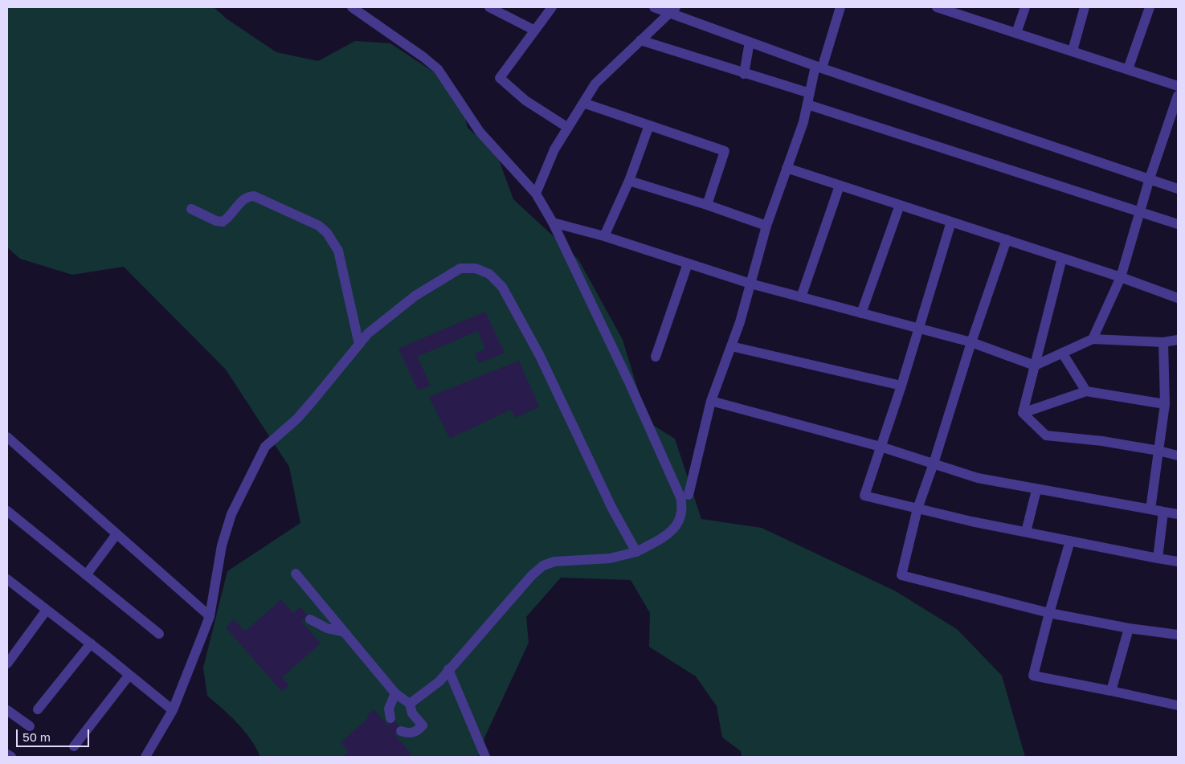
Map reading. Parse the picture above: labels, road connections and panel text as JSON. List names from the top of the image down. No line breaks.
{"scale_bar":"50 m"}
